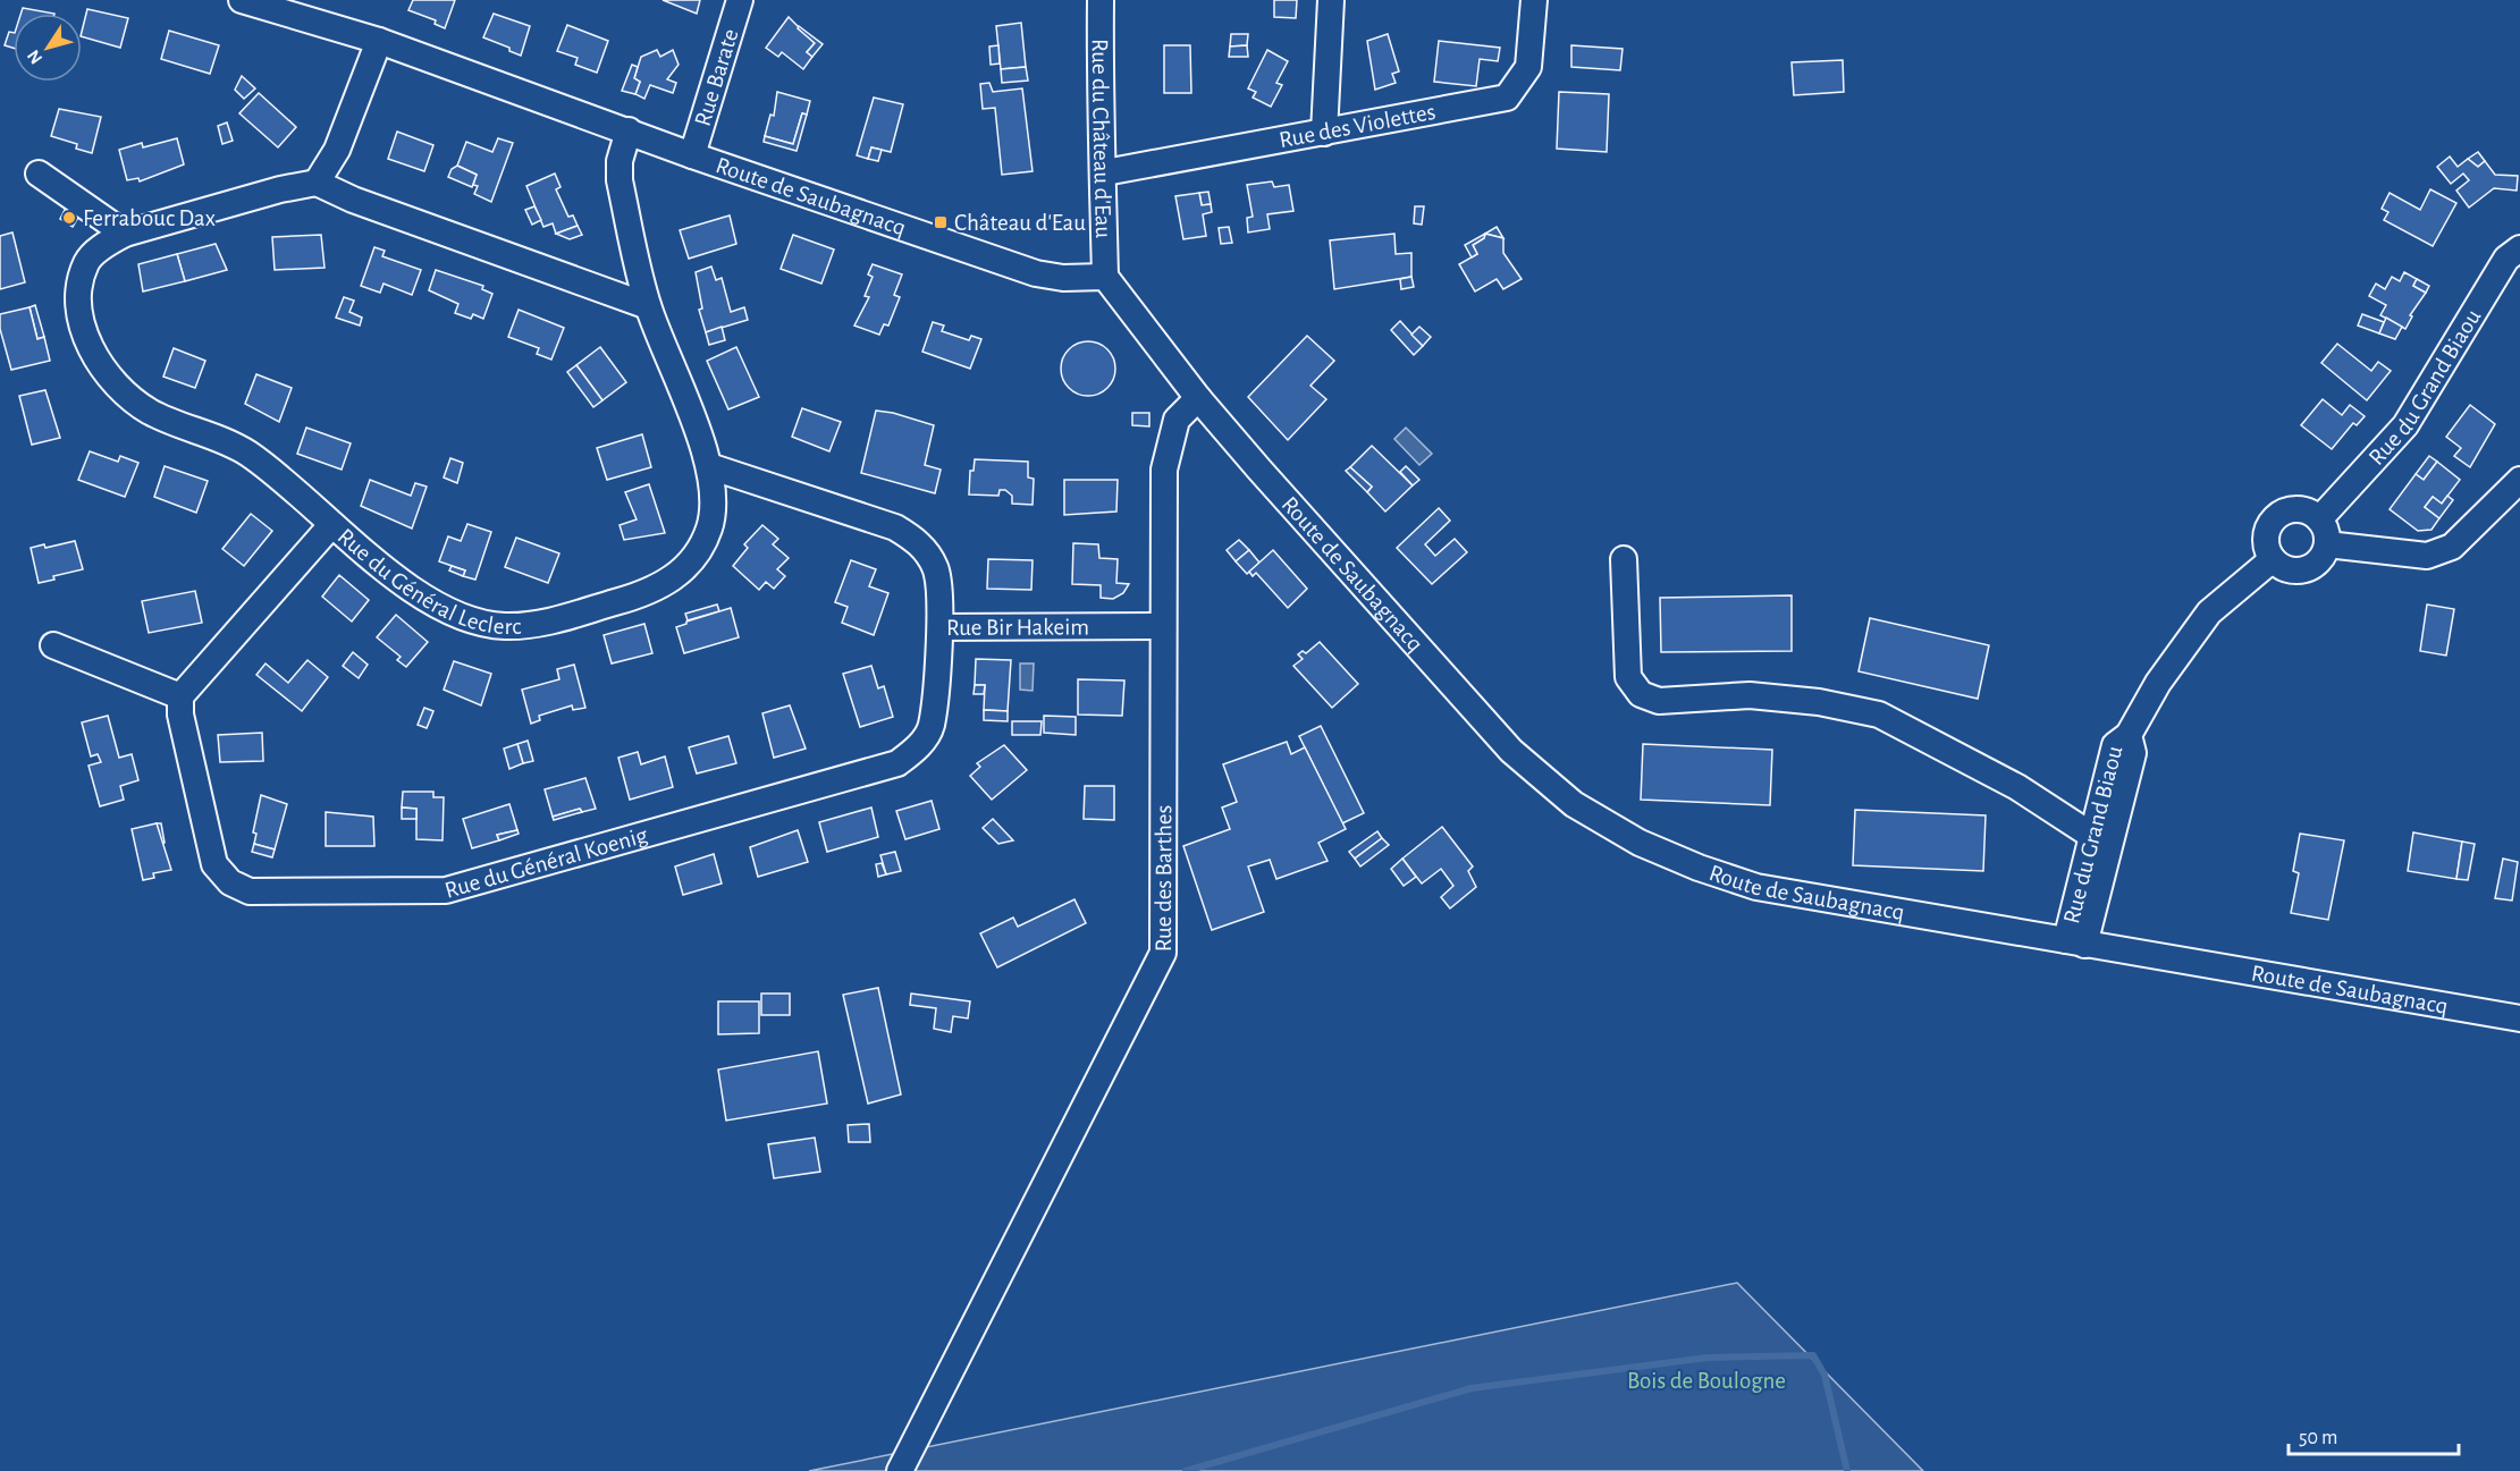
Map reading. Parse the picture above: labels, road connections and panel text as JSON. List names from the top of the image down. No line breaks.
{"streets":{"street":["Rue Barate","Rue des Violettes","Rue du Château d'Eau","Route de Saubagnacq","Rue du Grand Biaou","Rue du Général Leclerc","Rue Bir Hakeim","Rue du Général Koenig","Rue des Barthes"]},"crossings":[["Rue Barate","Route de Saubagnacq"],["Rue des Violettes","Rue du Château d'Eau"],["Rue du Château d'Eau","Route de Saubagnacq"],["Route de Saubagnacq","Rue du Grand Biaou"],["Route de Saubagnacq","Rue du Général Leclerc"],["Route de Saubagnacq","Rue des Barthes"],["Rue du Général Leclerc","Rue Bir Hakeim"],["Rue Bir Hakeim","Rue du Général Koenig"],["Rue Bir Hakeim","Rue des Barthes"]],"parks":["Bois de Boulogne"],"places":{"other":["Ferrabouc Dax"],"transit":["Château d'Eau"]},"scale_bar":"50 m","north":"bottom left"}
